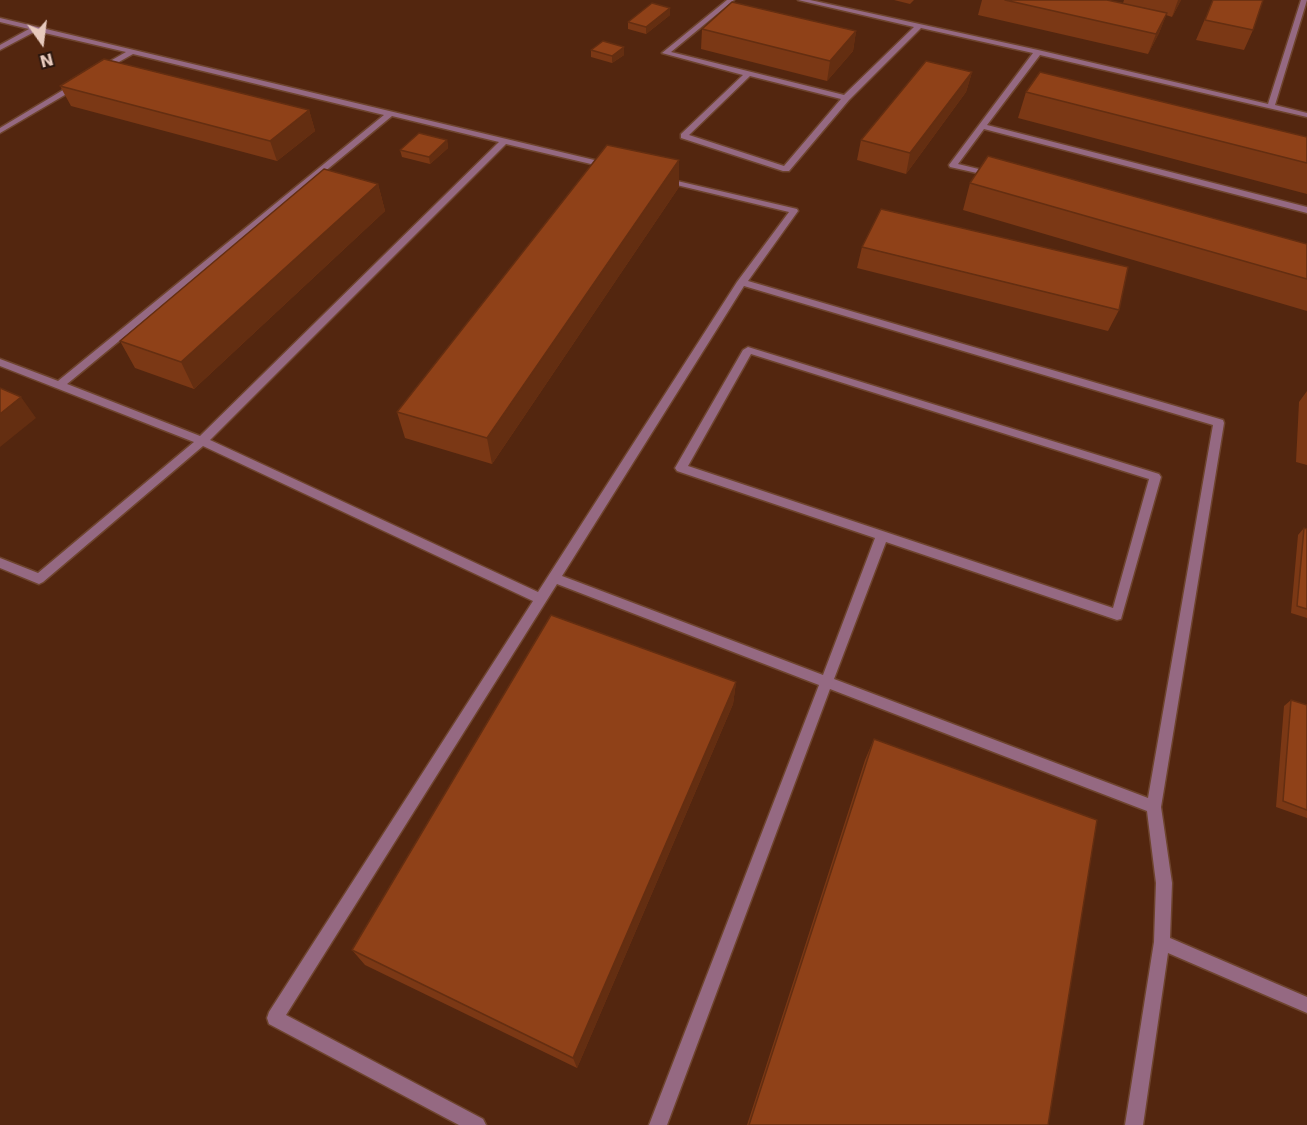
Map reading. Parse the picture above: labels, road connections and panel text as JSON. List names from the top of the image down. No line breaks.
{"north":"bottom"}
